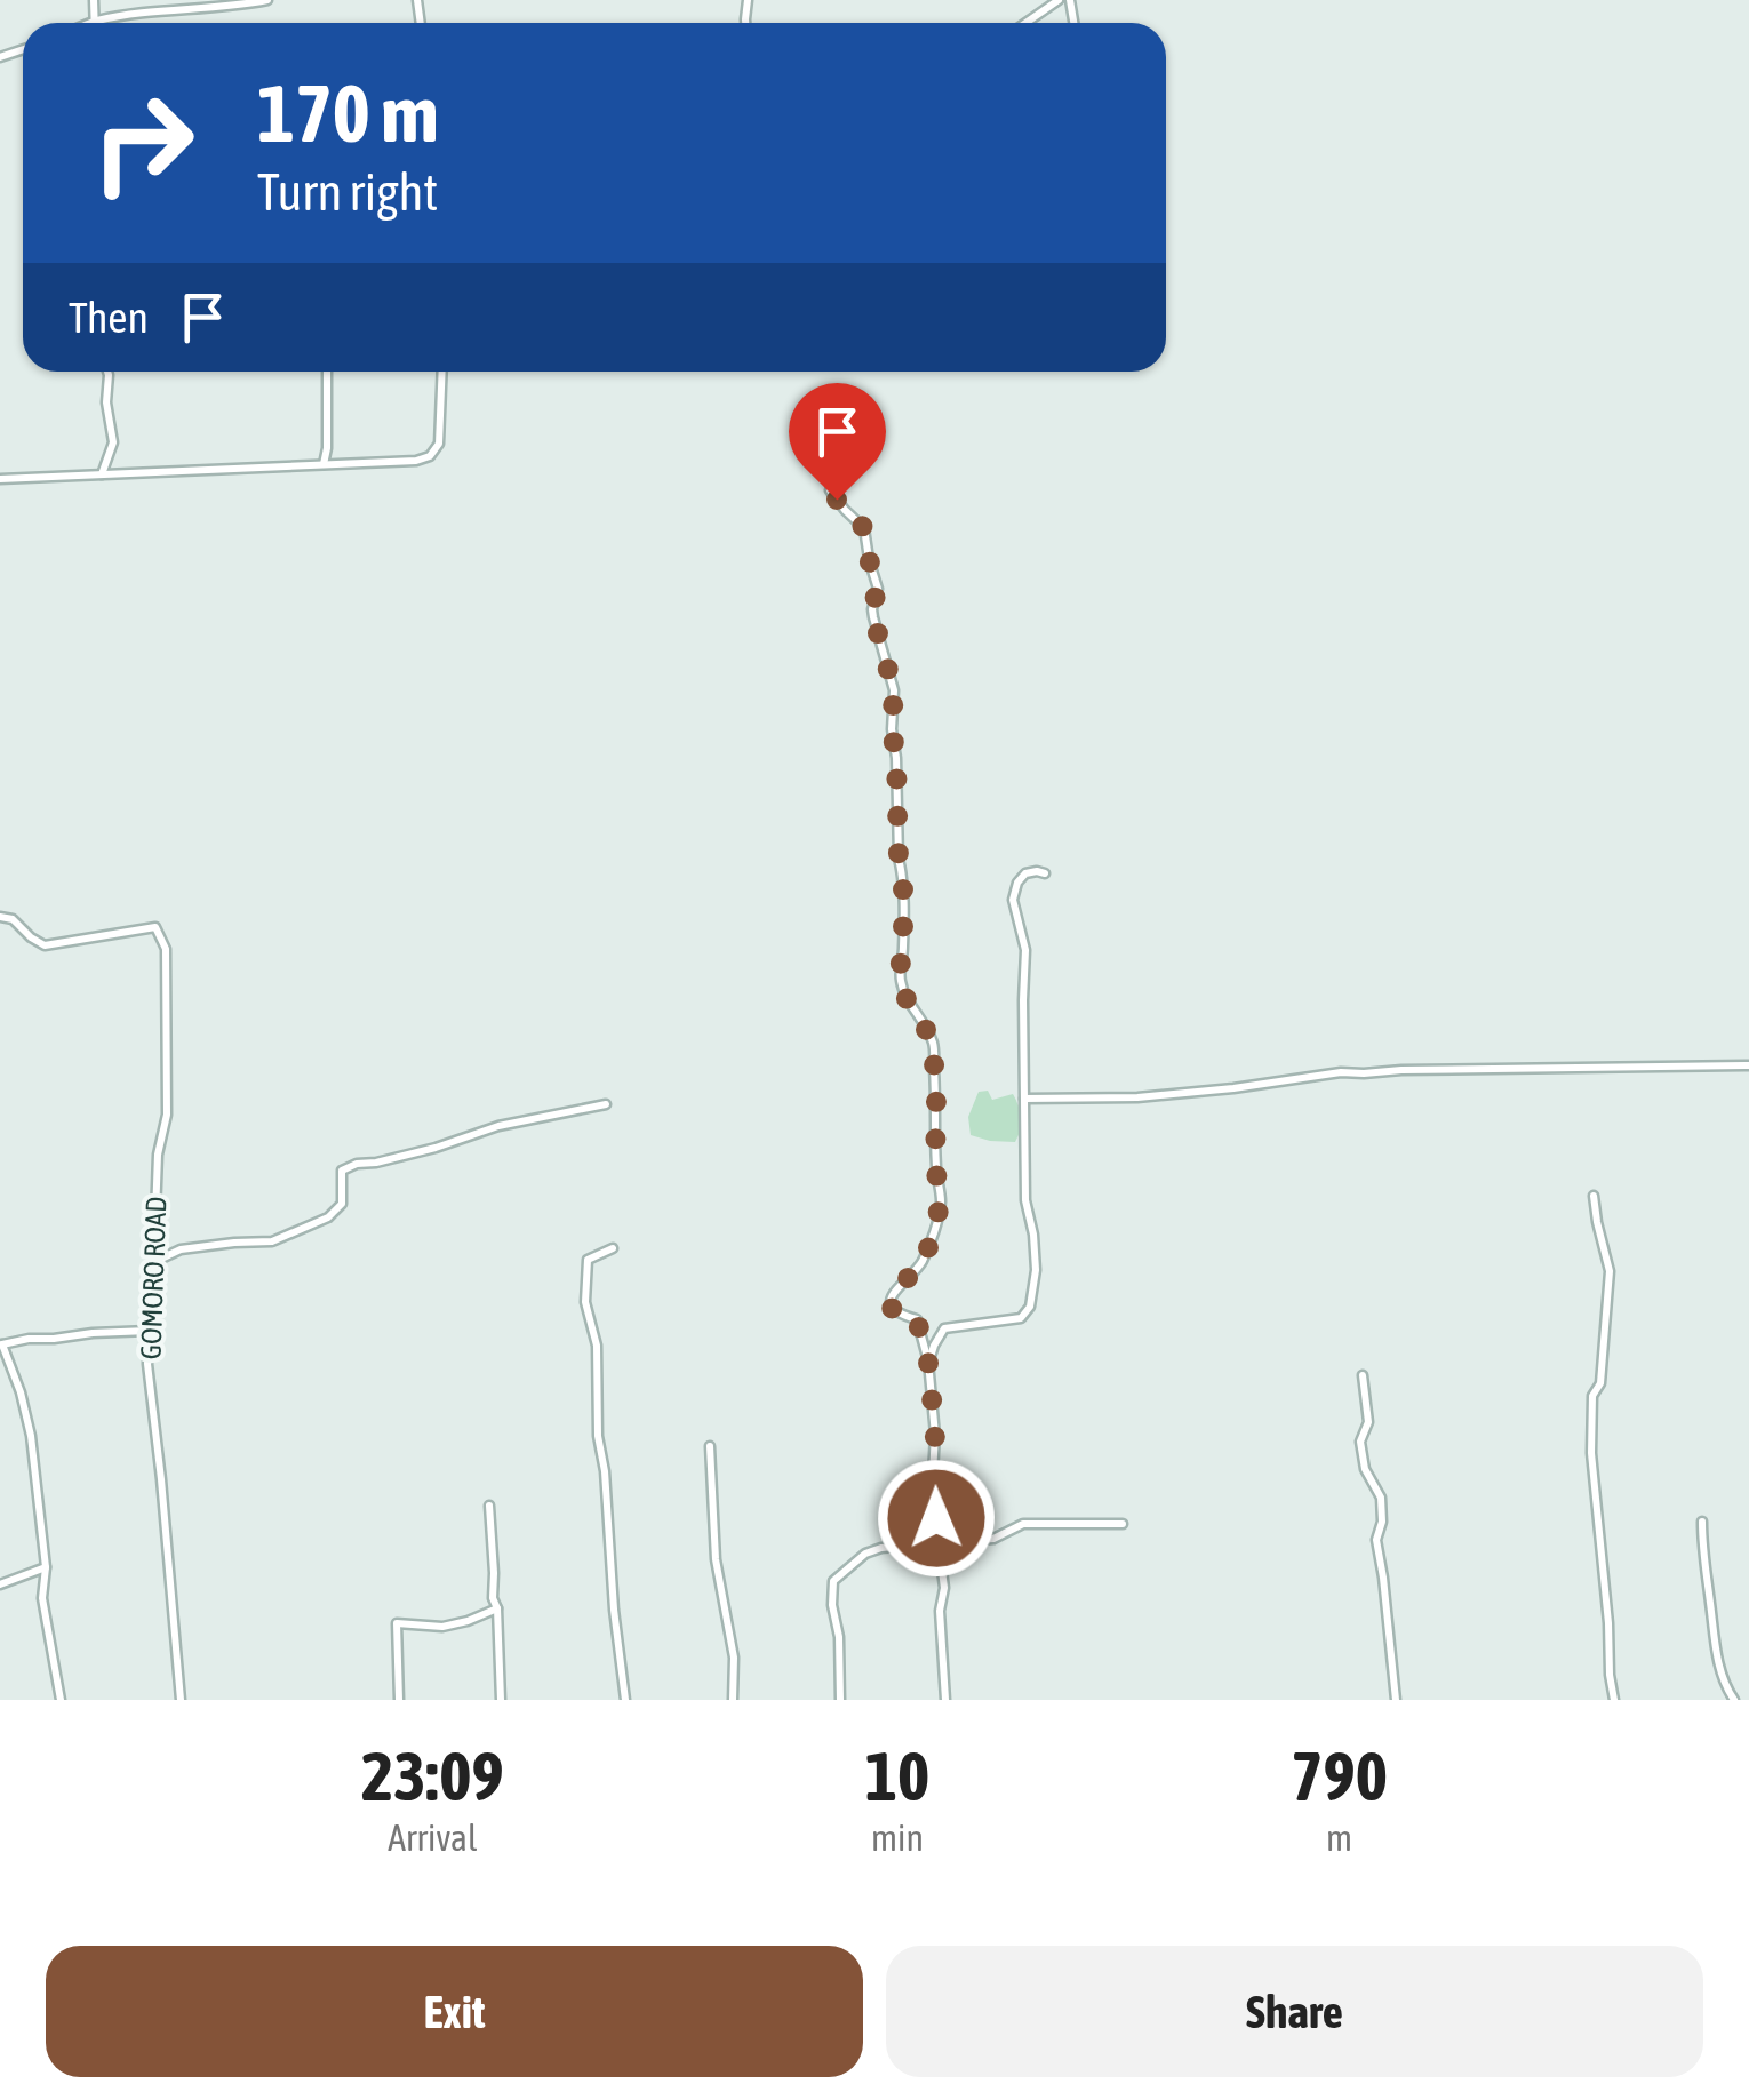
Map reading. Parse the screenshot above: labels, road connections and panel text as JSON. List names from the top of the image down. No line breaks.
{"streets":{"street":["GOMORO ROAD"]},"page":{"turn":["170 m","Turn right"],"then":"Then","eta":["23:09","Arrival","10","min","790","m"],"buttons":["Exit","Share"]}}
